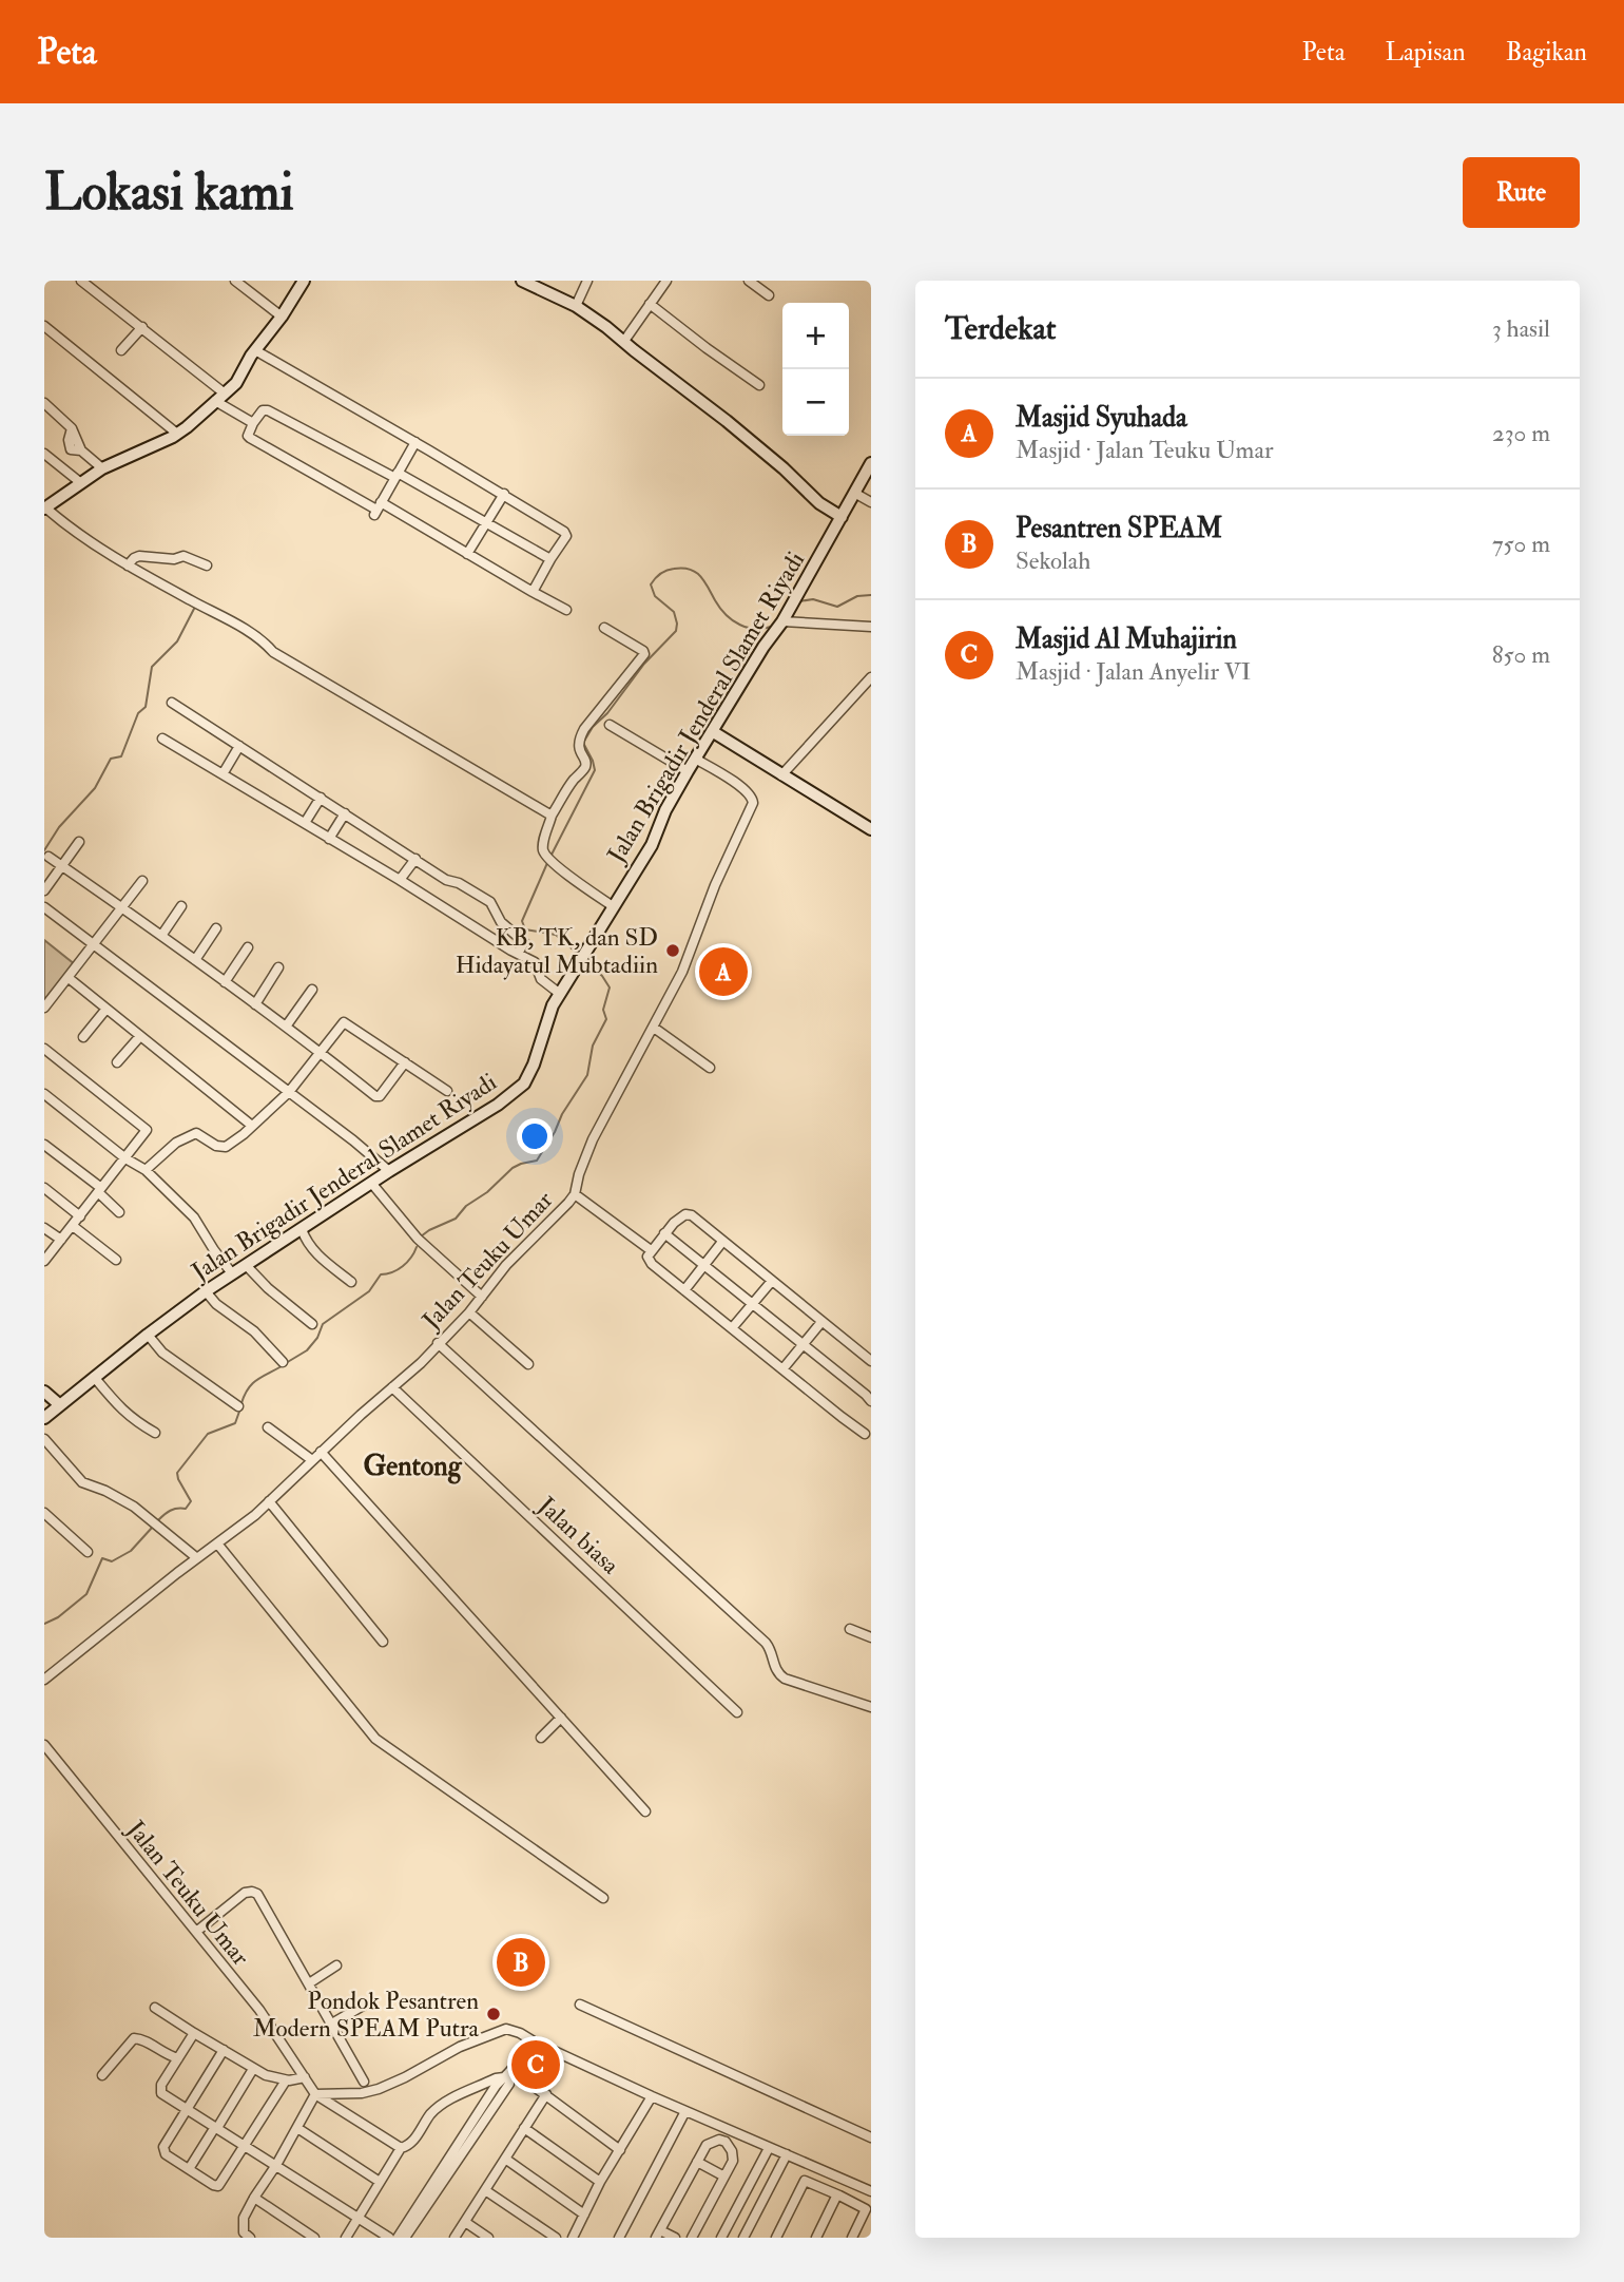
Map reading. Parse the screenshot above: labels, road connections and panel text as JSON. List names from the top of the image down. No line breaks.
{"streets":{"main road":["Jalan Brigadir Jenderal Slamet Riyadi"],"street":["Jalan Teuku Umar","Jalan biasa"]},"crossings":[["Jalan Brigadir Jenderal Slamet Riyadi","Jalan Teuku Umar"],["Jalan Teuku Umar","Jalan biasa"]],"districts":["Gentong"],"places":["KB, TK, dan SD Hidayatul Mubtadiin","Pondok Pesantren Modern SPEAM Putra"],"page":{"header":"Peta","nav":["Peta","Lapisan","Bagikan"],"buttons":"Rute","title":"Lokasi kami","heading":["Terdekat","3 hasil"],"map_buttons":["+","−"],"list":[{"mark":"A","name":"Masjid Syuhada","note":"Masjid · Jalan Teuku Umar","value":"230 m"},{"mark":"B","name":"Pesantren SPEAM","note":"Sekolah","value":"750 m"},{"mark":"C","name":"Masjid Al Muhajirin","note":"Masjid · Jalan Anyelir VI","value":"850 m"}],"pins":["A","B","C"]}}
